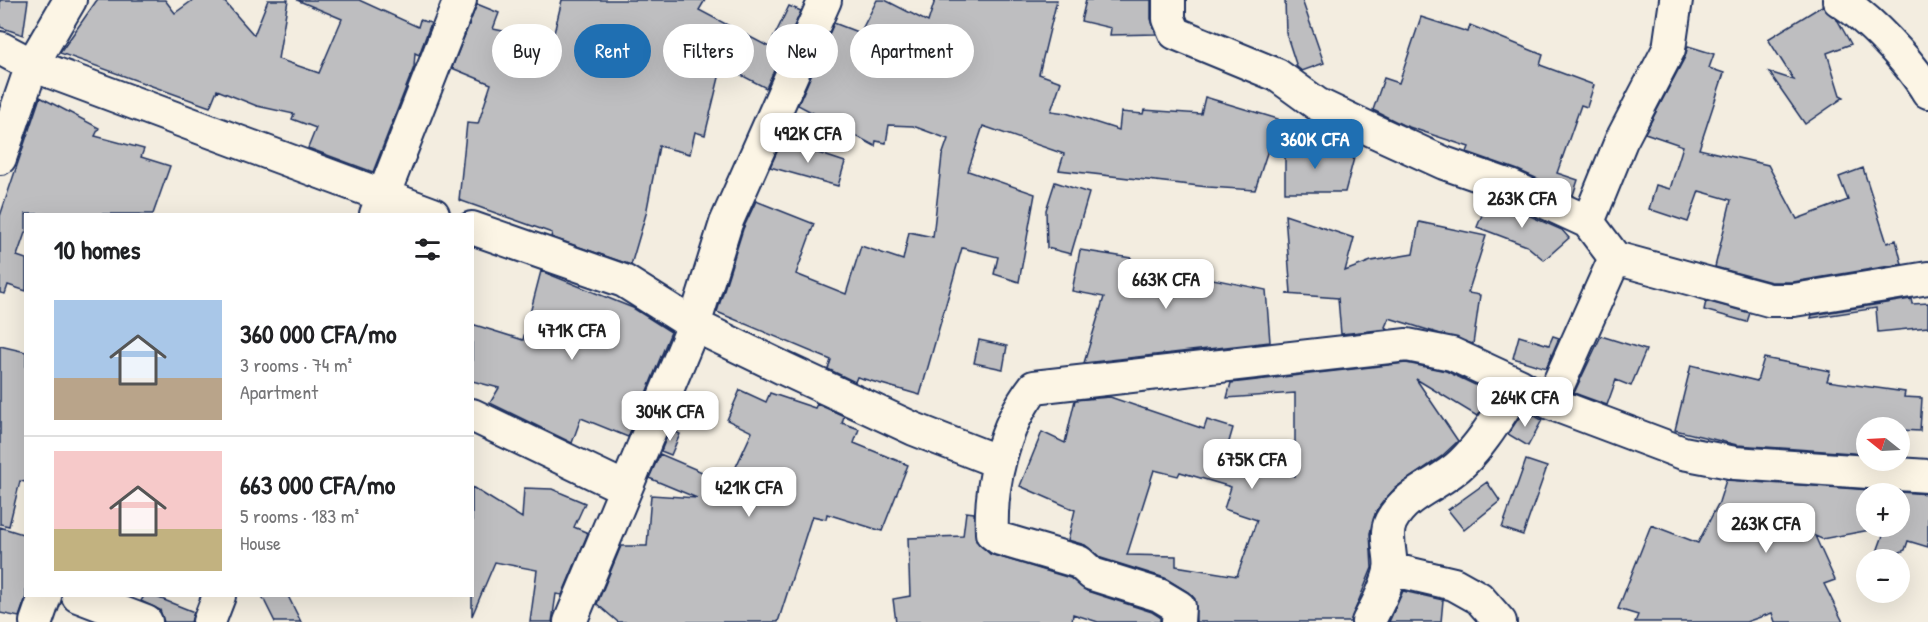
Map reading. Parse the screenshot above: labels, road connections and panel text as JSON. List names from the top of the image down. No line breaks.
{"north":"left","page":{"chip":["Buy","Rent","Filters","New","Apartment"],"price":["492K CFA","360K CFA","263K CFA","663K CFA","471K CFA","264K CFA","304K CFA","675K CFA","421K CFA","263K CFA"],"heading":"10 homes","list":[{"name":"360 000 CFA/mo","note":"3 rooms · 74 m² · Apartment"},{"name":"663 000 CFA/mo","note":"5 rooms · 183 m² · House"}],"map_buttons":["+","−"]}}
